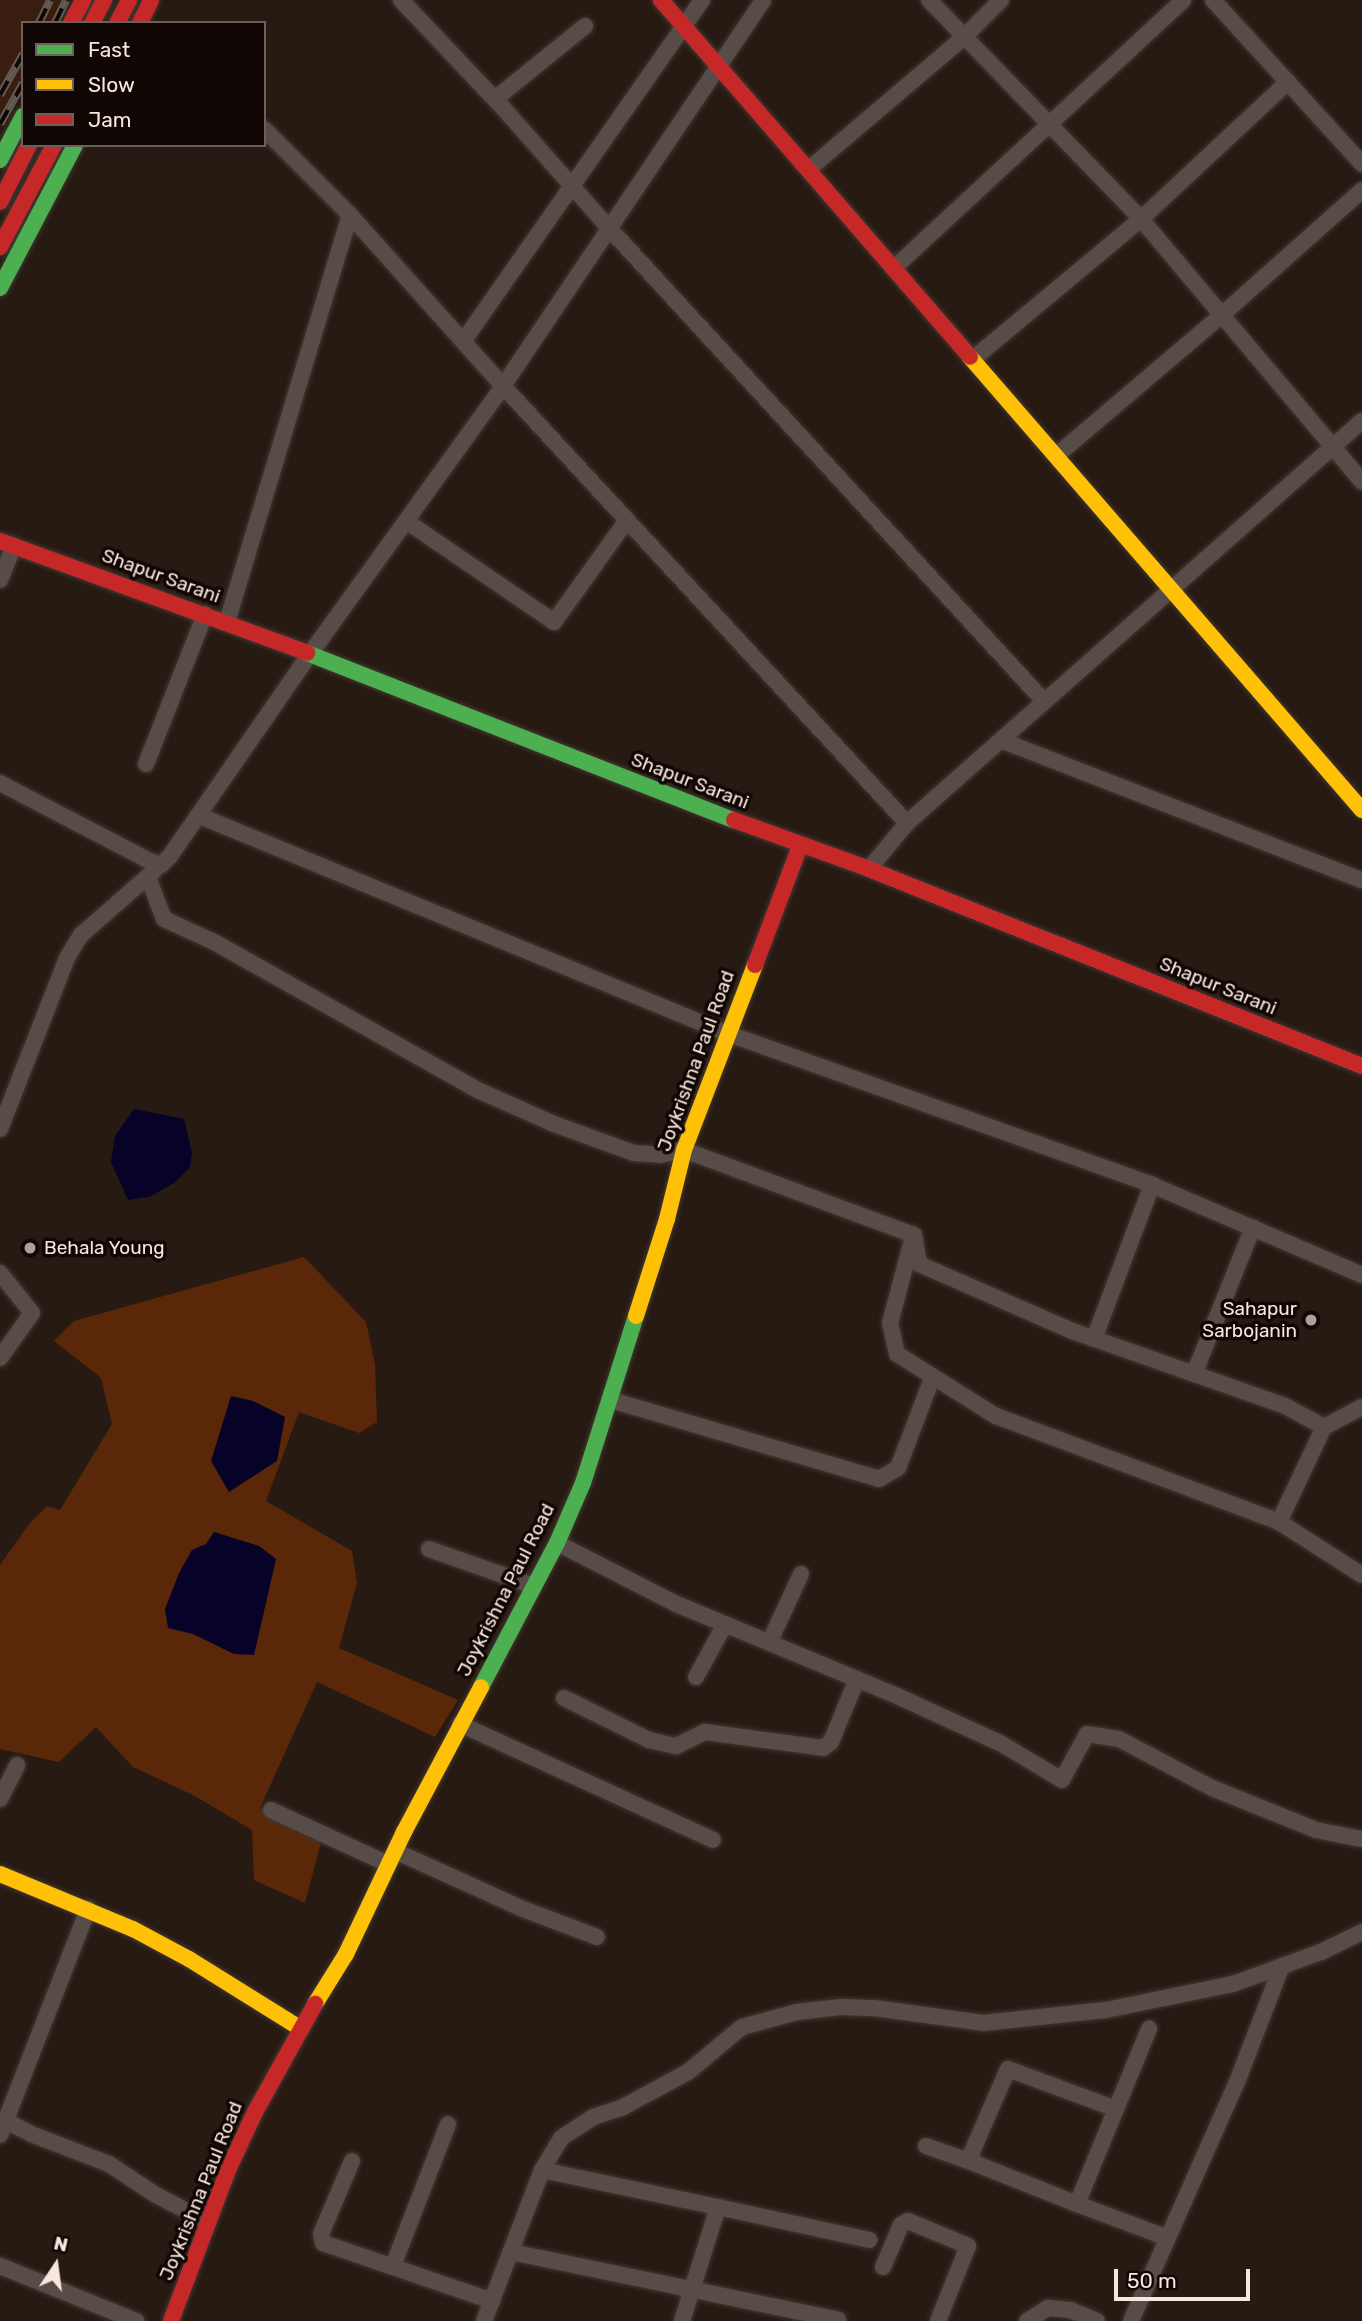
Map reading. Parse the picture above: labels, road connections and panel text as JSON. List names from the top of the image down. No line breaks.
{"streets":{"main road":["Shapur Sarani","Joykrishna Paul Road"]},"crossings":[["Shapur Sarani","Joykrishna Paul Road"]],"places":["Behala Young","Sahapur Sarbojanin"],"legend":["Fast","Slow","Jam"],"scale_bar":"50 m","north":"top"}
